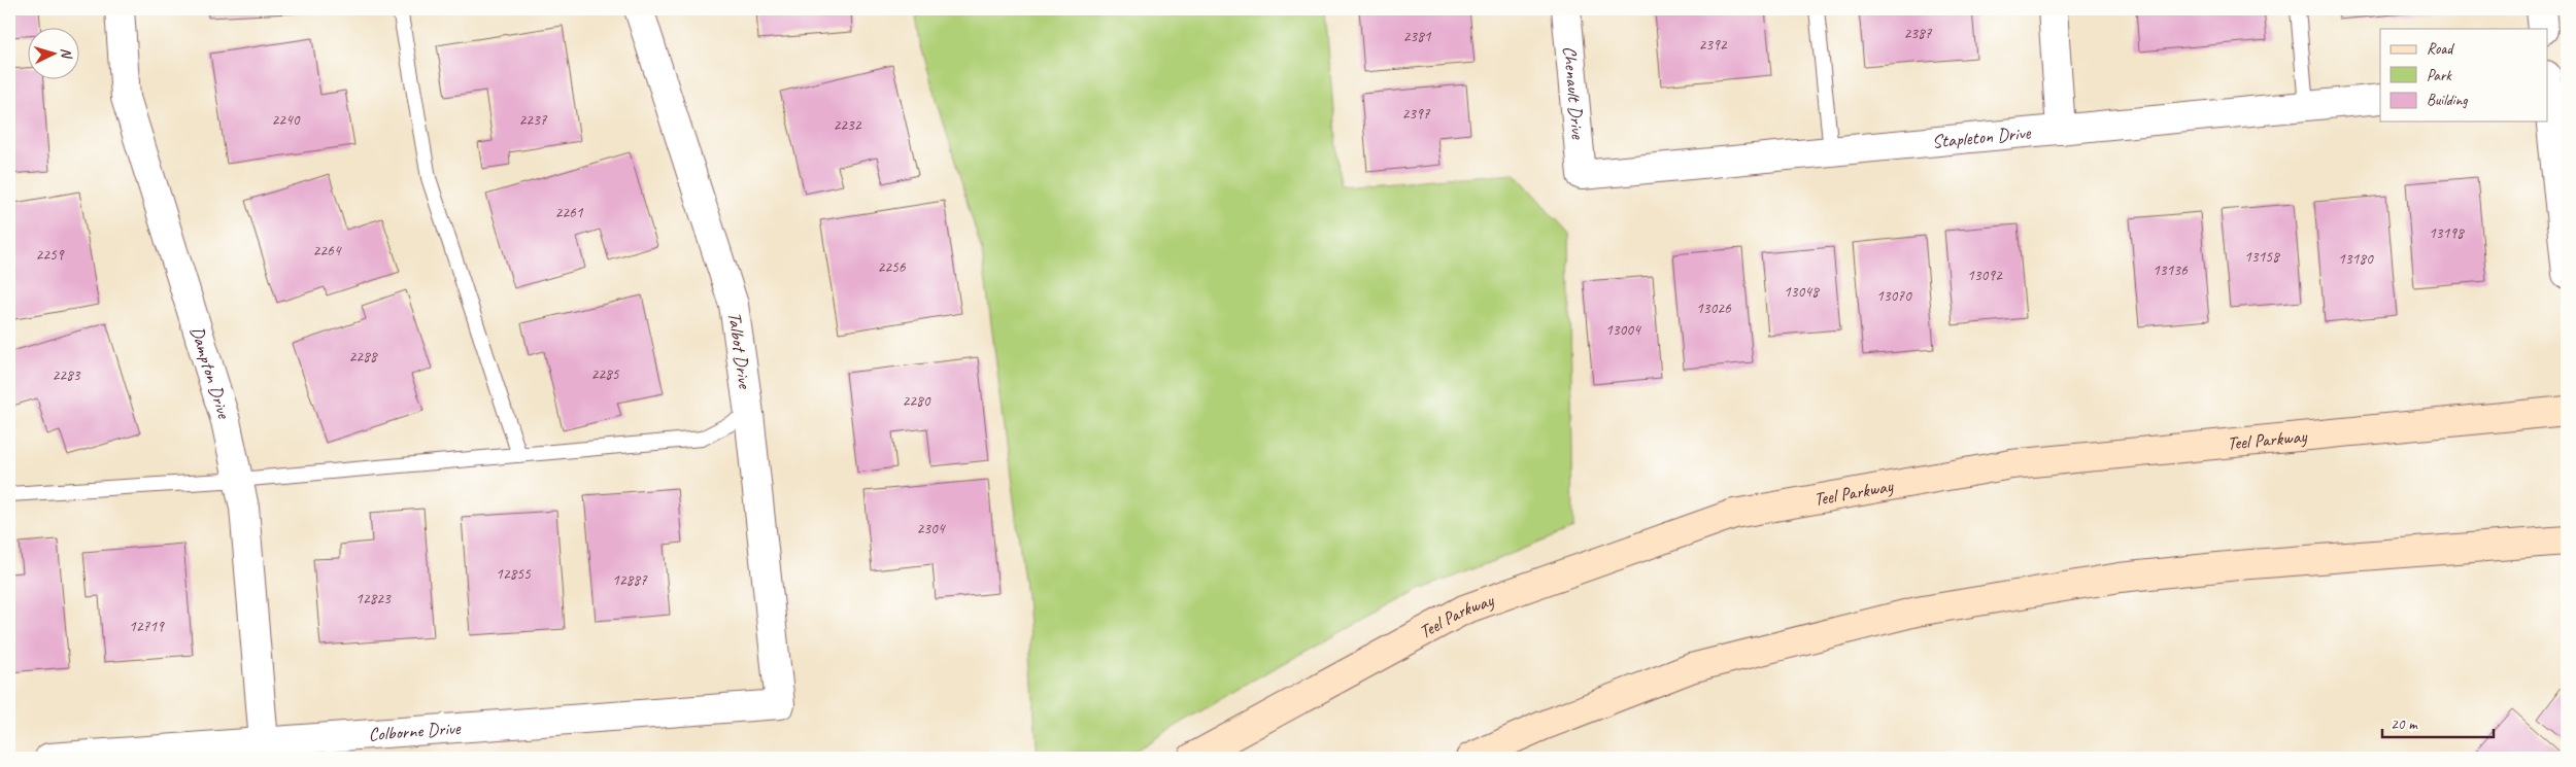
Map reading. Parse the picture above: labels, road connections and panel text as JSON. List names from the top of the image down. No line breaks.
{"streets":{"main road":["Teel Parkway"],"street":["Chenault Drive","Stapleton Drive","Talbot Drive","Dampton Drive","Colborne Drive"]},"crossings":[["Chenault Drive","Stapleton Drive"],["Talbot Drive","Colborne Drive"],["Dampton Drive","Colborne Drive"]],"house_numbers":["2387","2381","2392","2397","2240","2237","2232","2261","13198","2264","2259","13158","13180","2256","13136","13092","13048","13070","13026","13004","2288","2285","2283","2280","2304","12855","12887","12823","12719"],"legend":["Road","Park","Building"],"scale_bar":"20 m","north":"right"}
